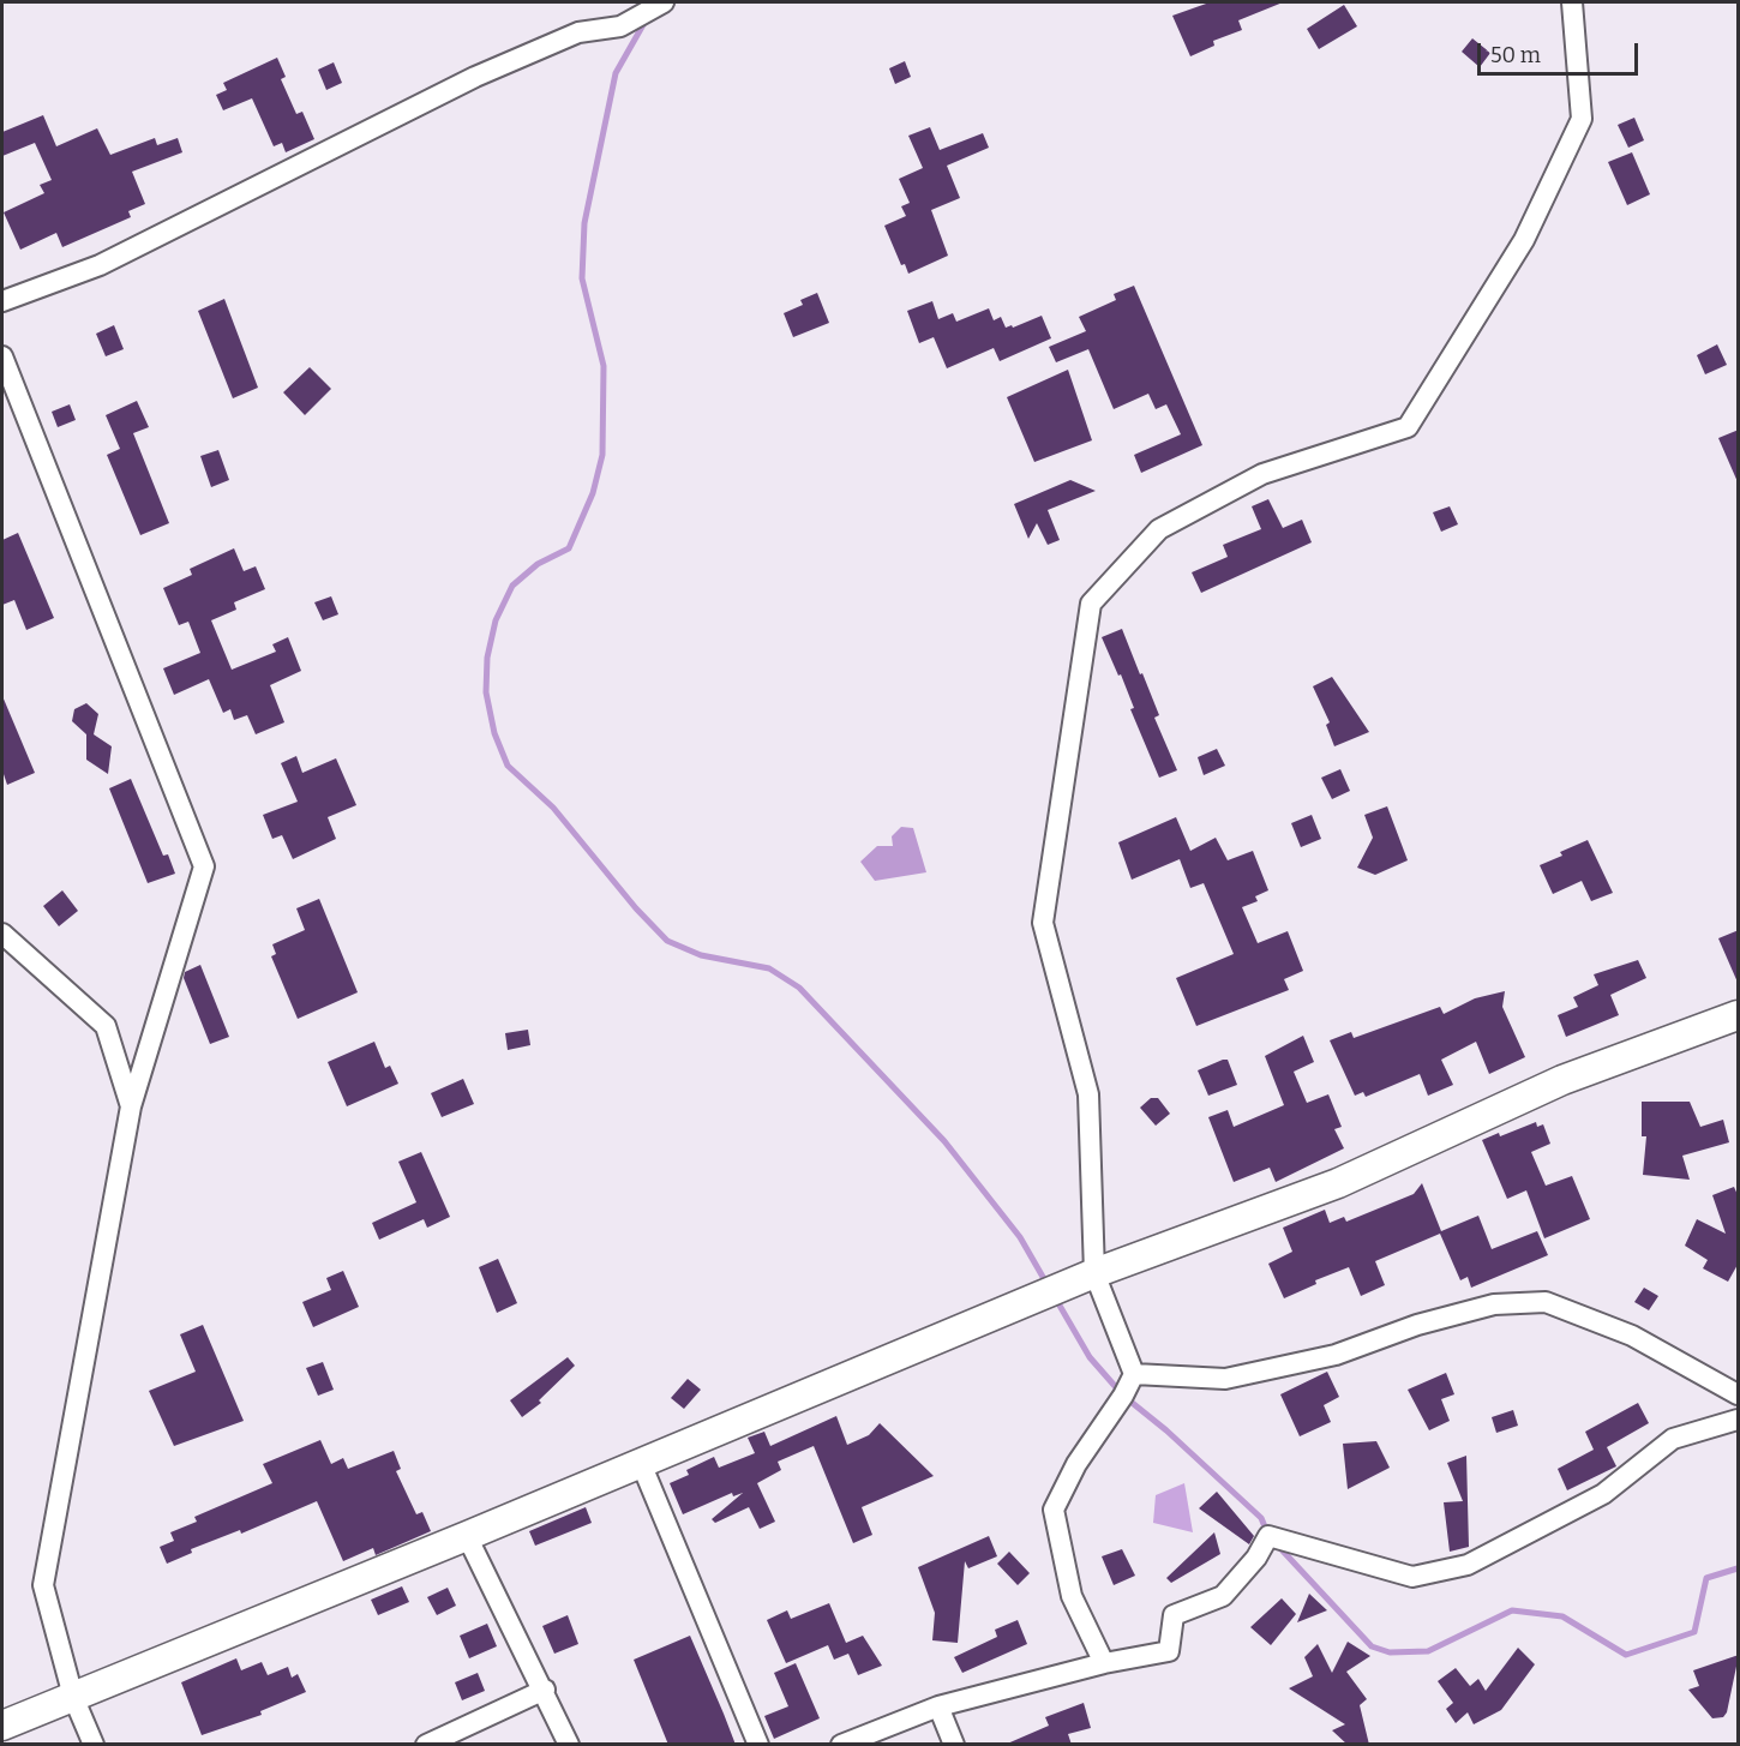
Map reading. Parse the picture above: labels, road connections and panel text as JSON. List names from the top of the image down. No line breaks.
{"scale_bar":"50 m"}
